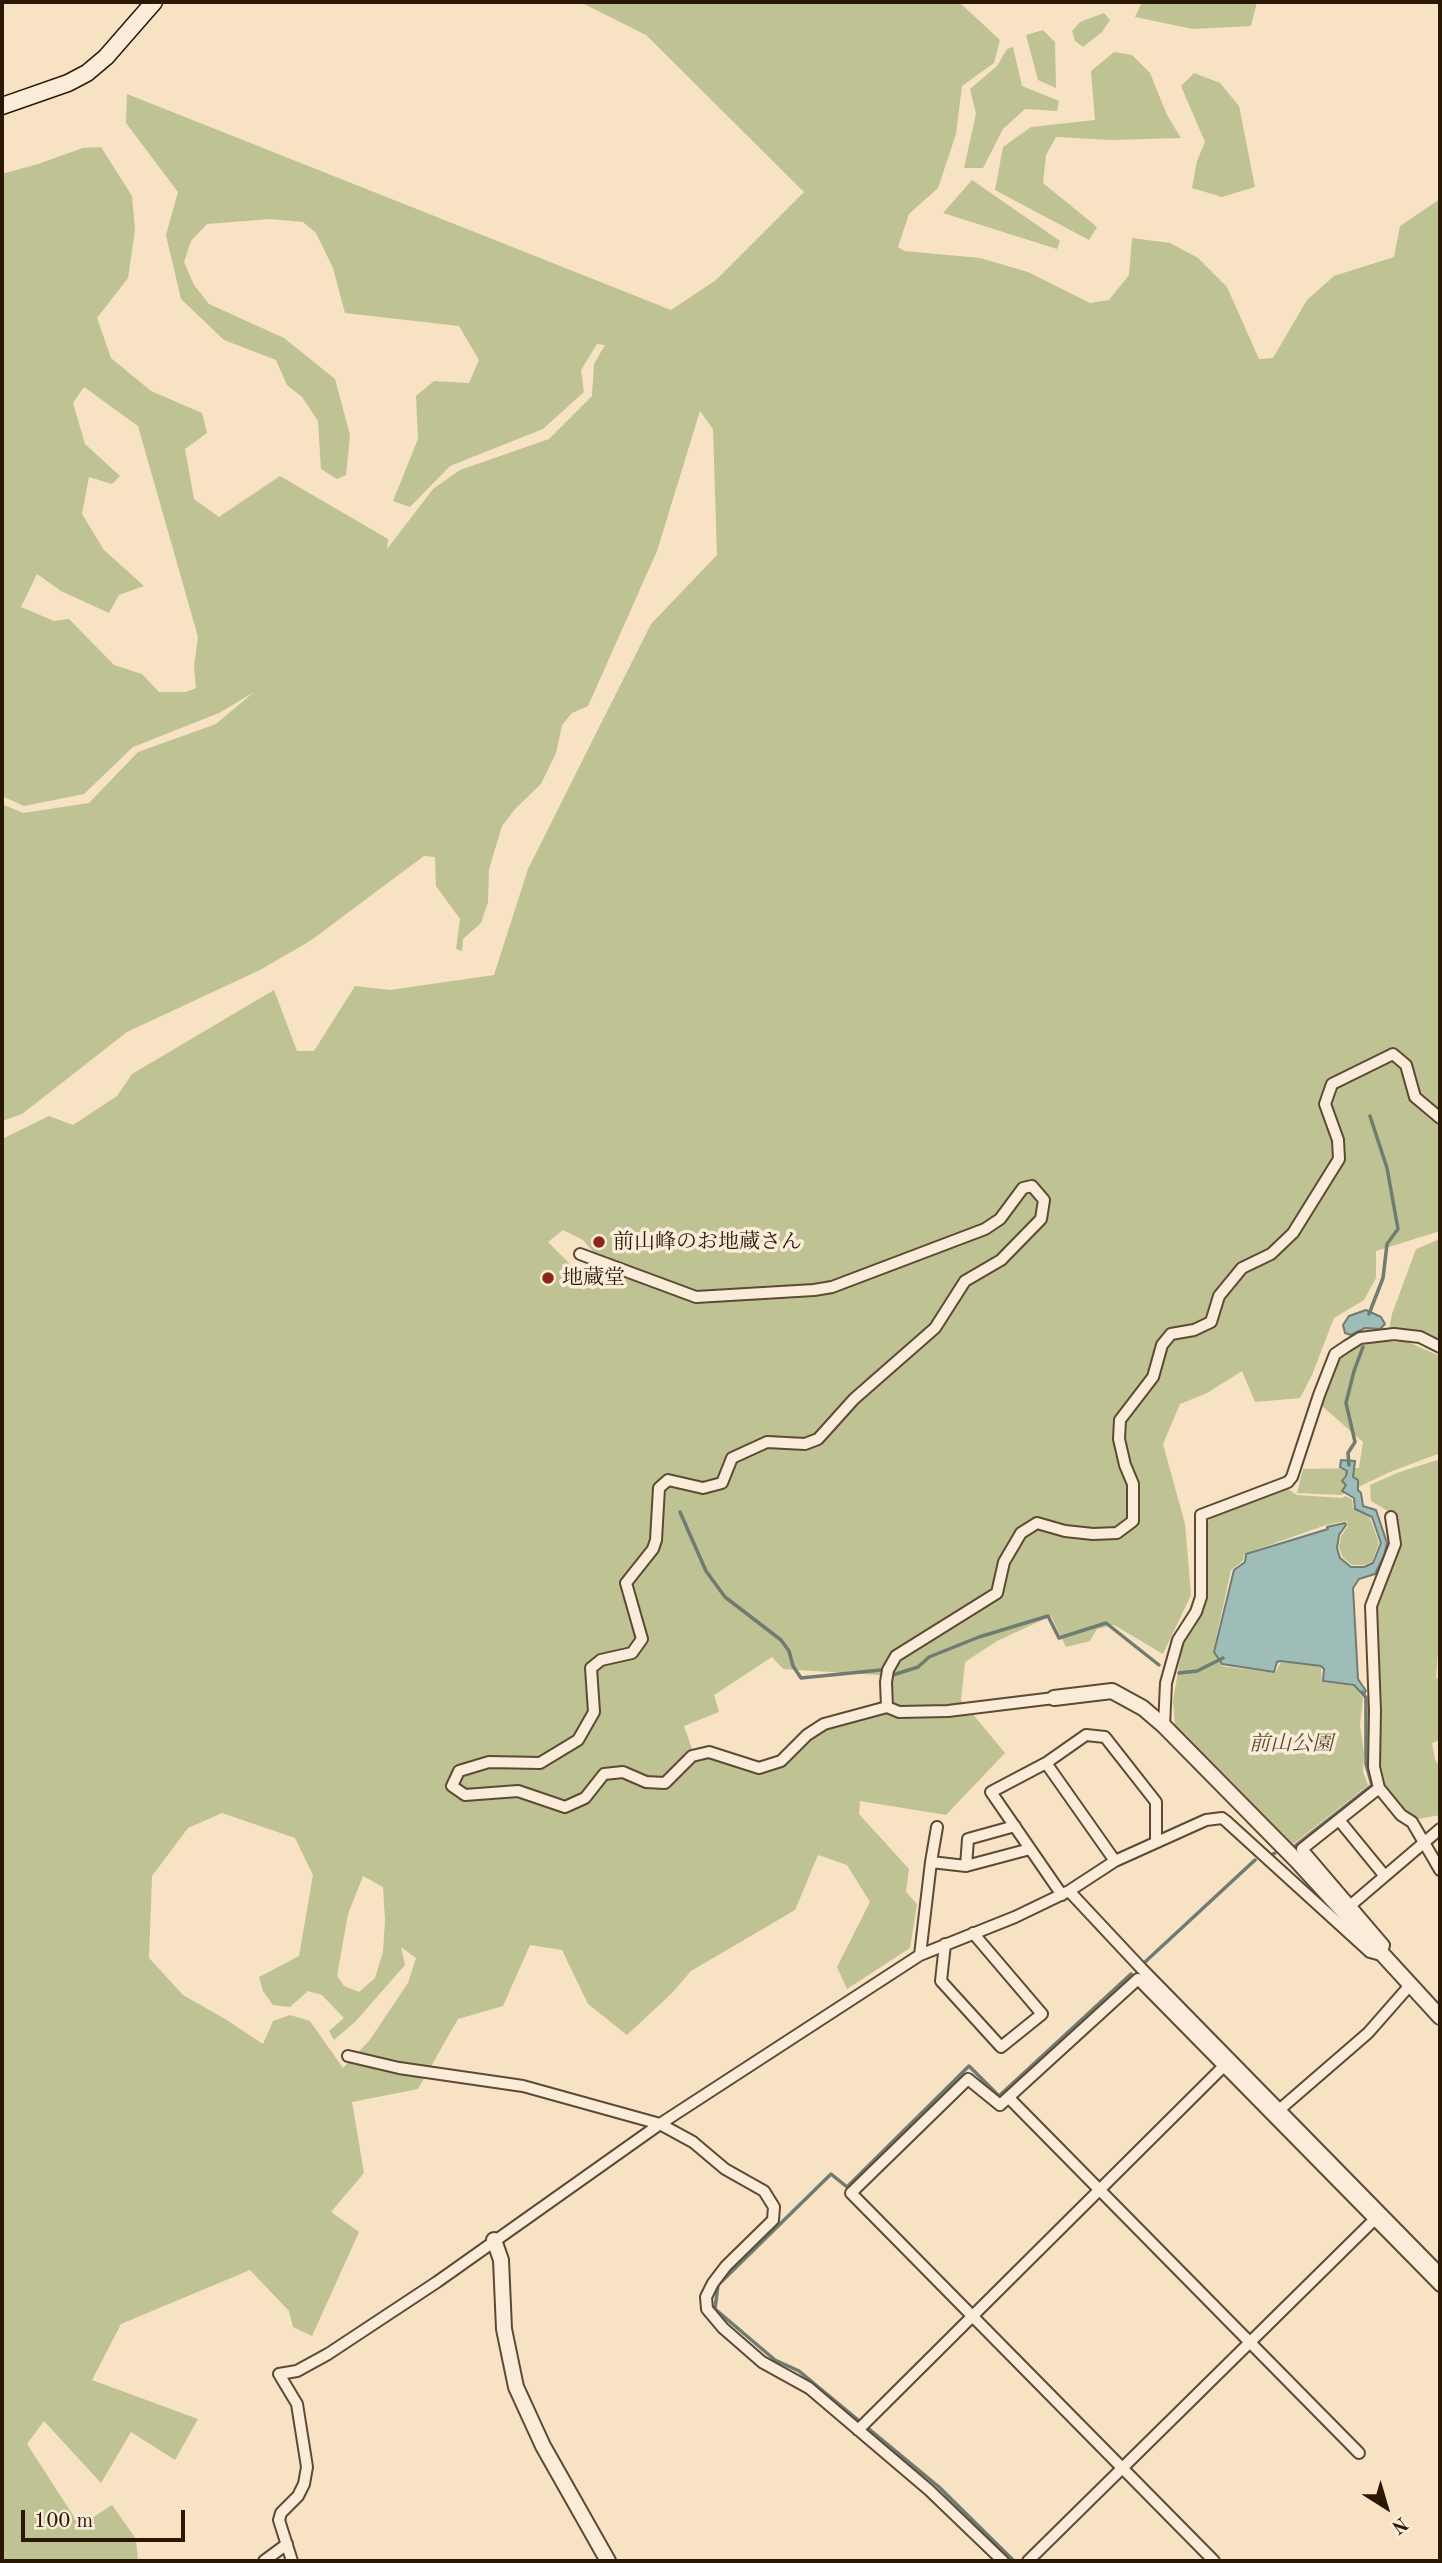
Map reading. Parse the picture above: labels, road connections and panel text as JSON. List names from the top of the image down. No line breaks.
{"parks":["前山公園"],"places":["前山峰のお地蔵さん","地蔵堂"],"scale_bar":"100 m","north":"bottom right"}
